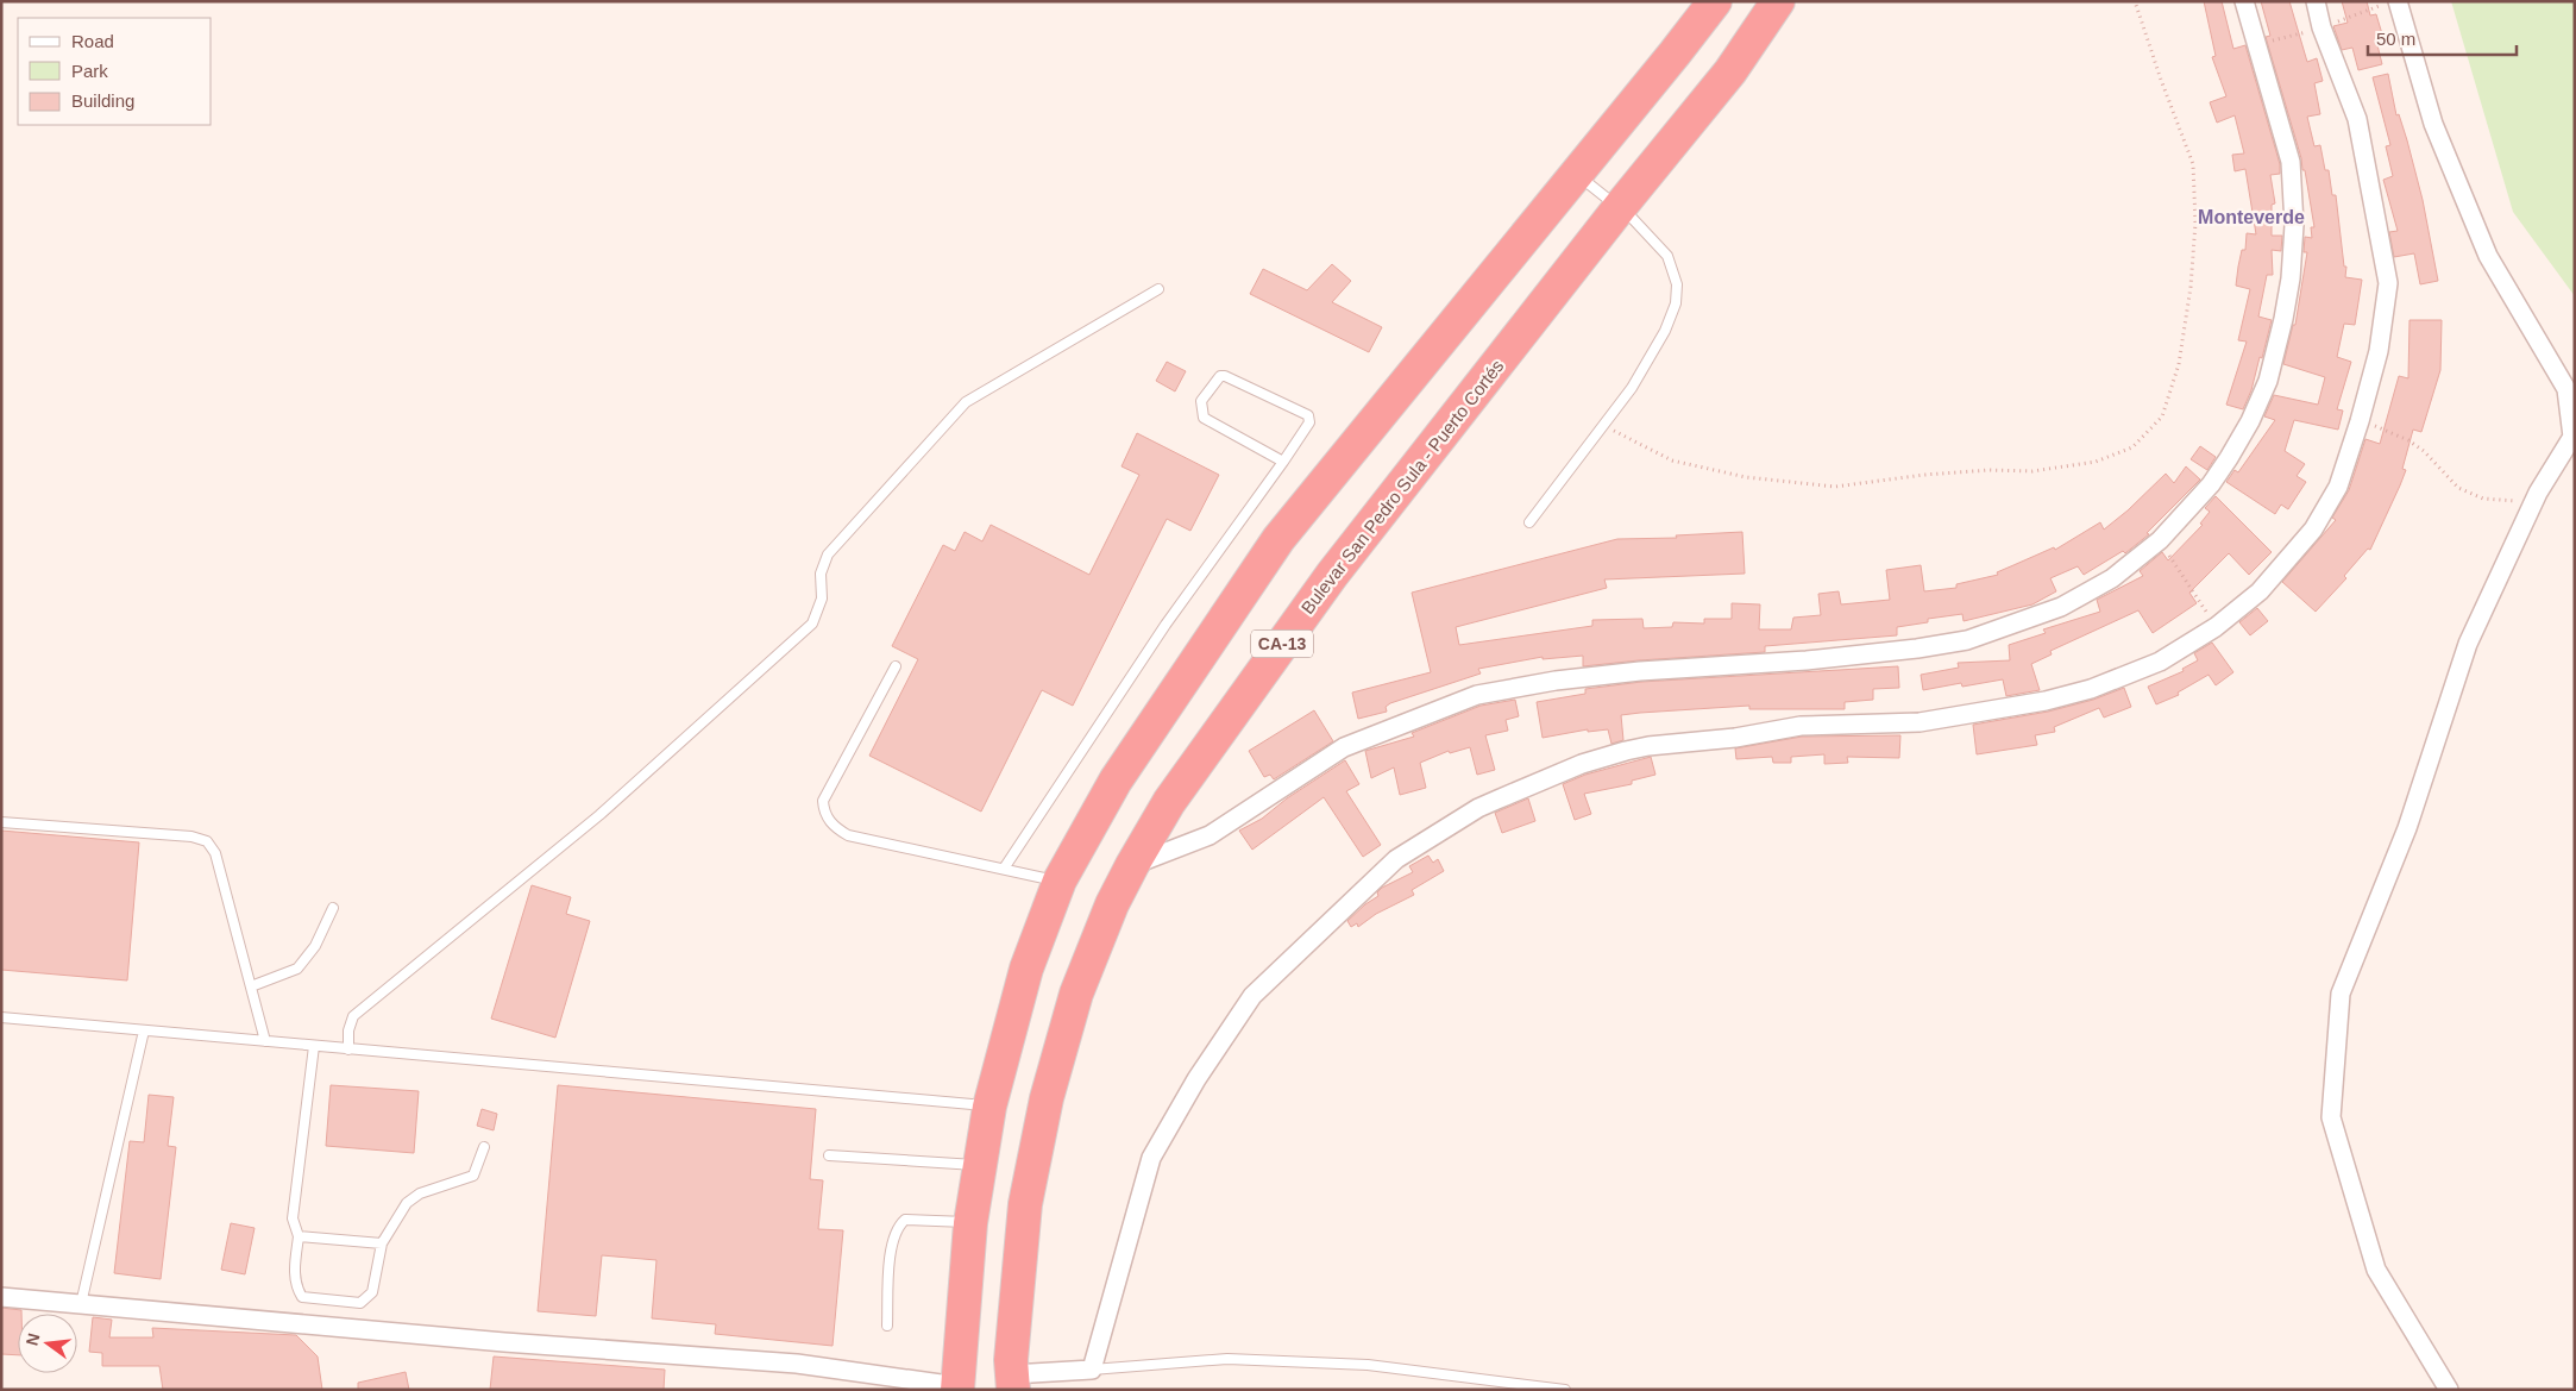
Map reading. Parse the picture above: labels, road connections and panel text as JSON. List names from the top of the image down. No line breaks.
{"streets":{"highway":["Bulevar San Pedro Sula - Puerto Cortés","CA-13"]},"districts":["Monteverde"],"legend":["Road","Park","Building"],"scale_bar":"50 m","north":"left"}
